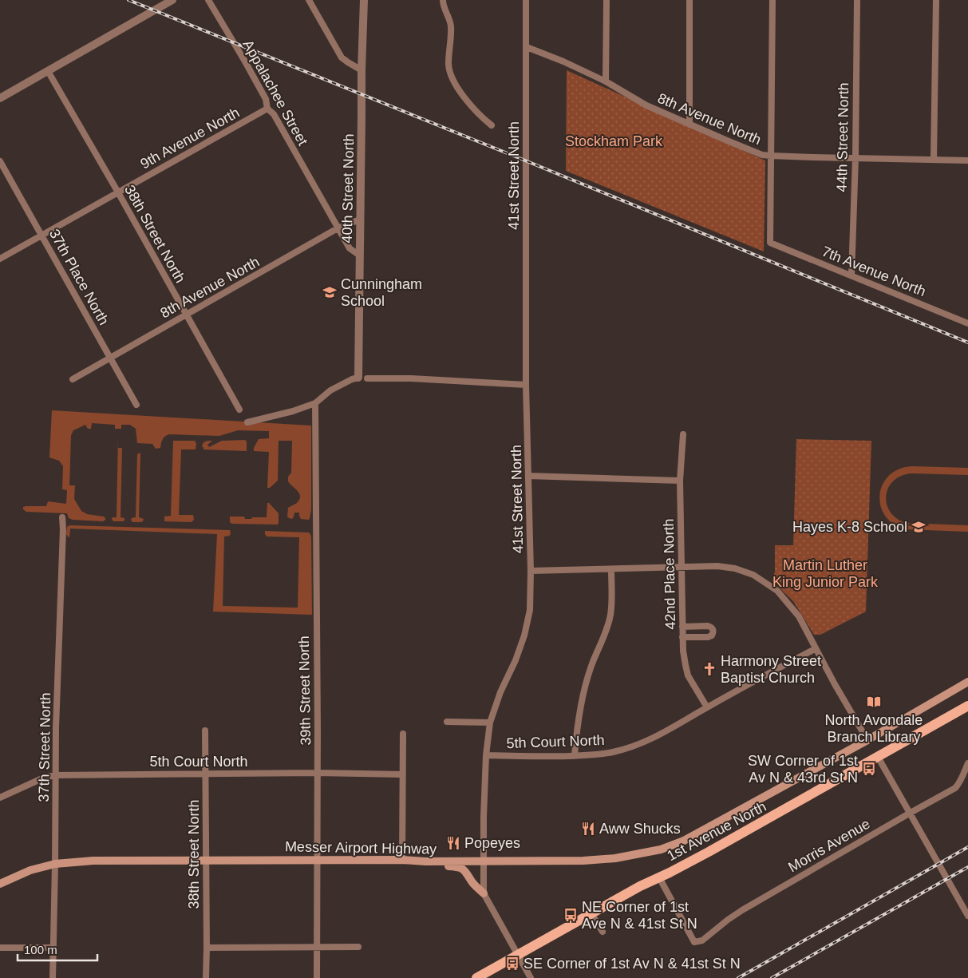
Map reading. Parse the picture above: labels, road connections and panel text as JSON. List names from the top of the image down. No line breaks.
{"streets":{"main road":["1st Avenue North","Messer Airport Highway"],"street":["Appalachee Street","8th Avenue North","44th Street North","9th Avenue North","41st Street North","40th Street North","38th Street North","7th Avenue North","37th Place North","42nd Place North","39th Street North","5th Court North","37th Street North","Morris Avenue"]},"crossings":[["Appalachee Street","8th Avenue North"],["Appalachee Street","9th Avenue North"],["Appalachee Street","40th Street North"],["8th Avenue North","44th Street North"],["8th Avenue North","41st Street North"],["8th Avenue North","40th Street North"],["8th Avenue North","38th Street North"],["8th Avenue North","7th Avenue North"],["8th Avenue North","37th Place North"],["44th Street North","7th Avenue North"],["9th Avenue North","38th Street North"],["9th Avenue North","37th Place North"],["41st Street North","5th Court North"],["41st Street North","Messer Airport Highway"],["38th Street North","5th Court North"],["38th Street North","Messer Airport Highway"],["42nd Place North","5th Court North"],["39th Street North","5th Court North"],["39th Street North","Messer Airport Highway"],["5th Court North","37th Street North"],["37th Street North","Messer Airport Highway"],["1st Avenue North","Morris Avenue"]],"parks":["Stockham Park","Martin Luther King Junior Park"],"places":{"school or university":["Cunningham School","Hayes K-8 School"],"church":["Harmony Street Baptist Church"],"library":["North Avondale Branch Library"],"bus stop":["SW Corner of 1st Av N & 43rd St N","NE Corner of 1st Ave N & 41st St N","SE Corner of 1st Av N & 41st St N"],"restaurant":["Aww Shucks","Popeyes"]},"scale_bar":"100 m"}
